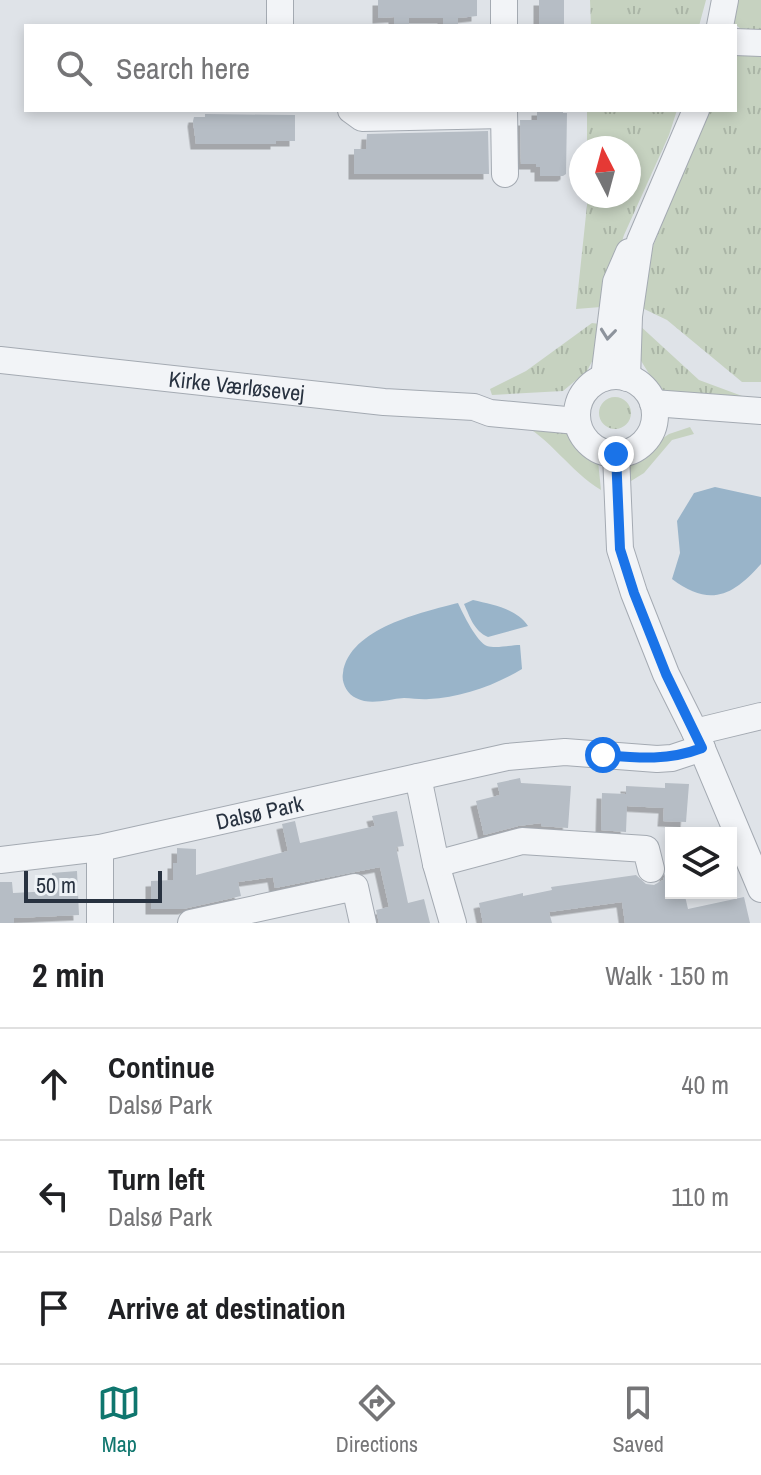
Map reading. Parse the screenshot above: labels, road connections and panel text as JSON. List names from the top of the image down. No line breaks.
{"streets":{"street":["Kirke Værløsevej","Dalsø Park"]},"scale_bar":"50 m","north":"top","page":{"search":"Search here","scale":"50 m","heading":["2 min","Walk · 150 m"],"list":[["Continue","Dalsø Park","40 m"],["Turn left","Dalsø Park","110 m"],"Arrive at destination"],"nav":["Map","Directions","Saved"]}}
